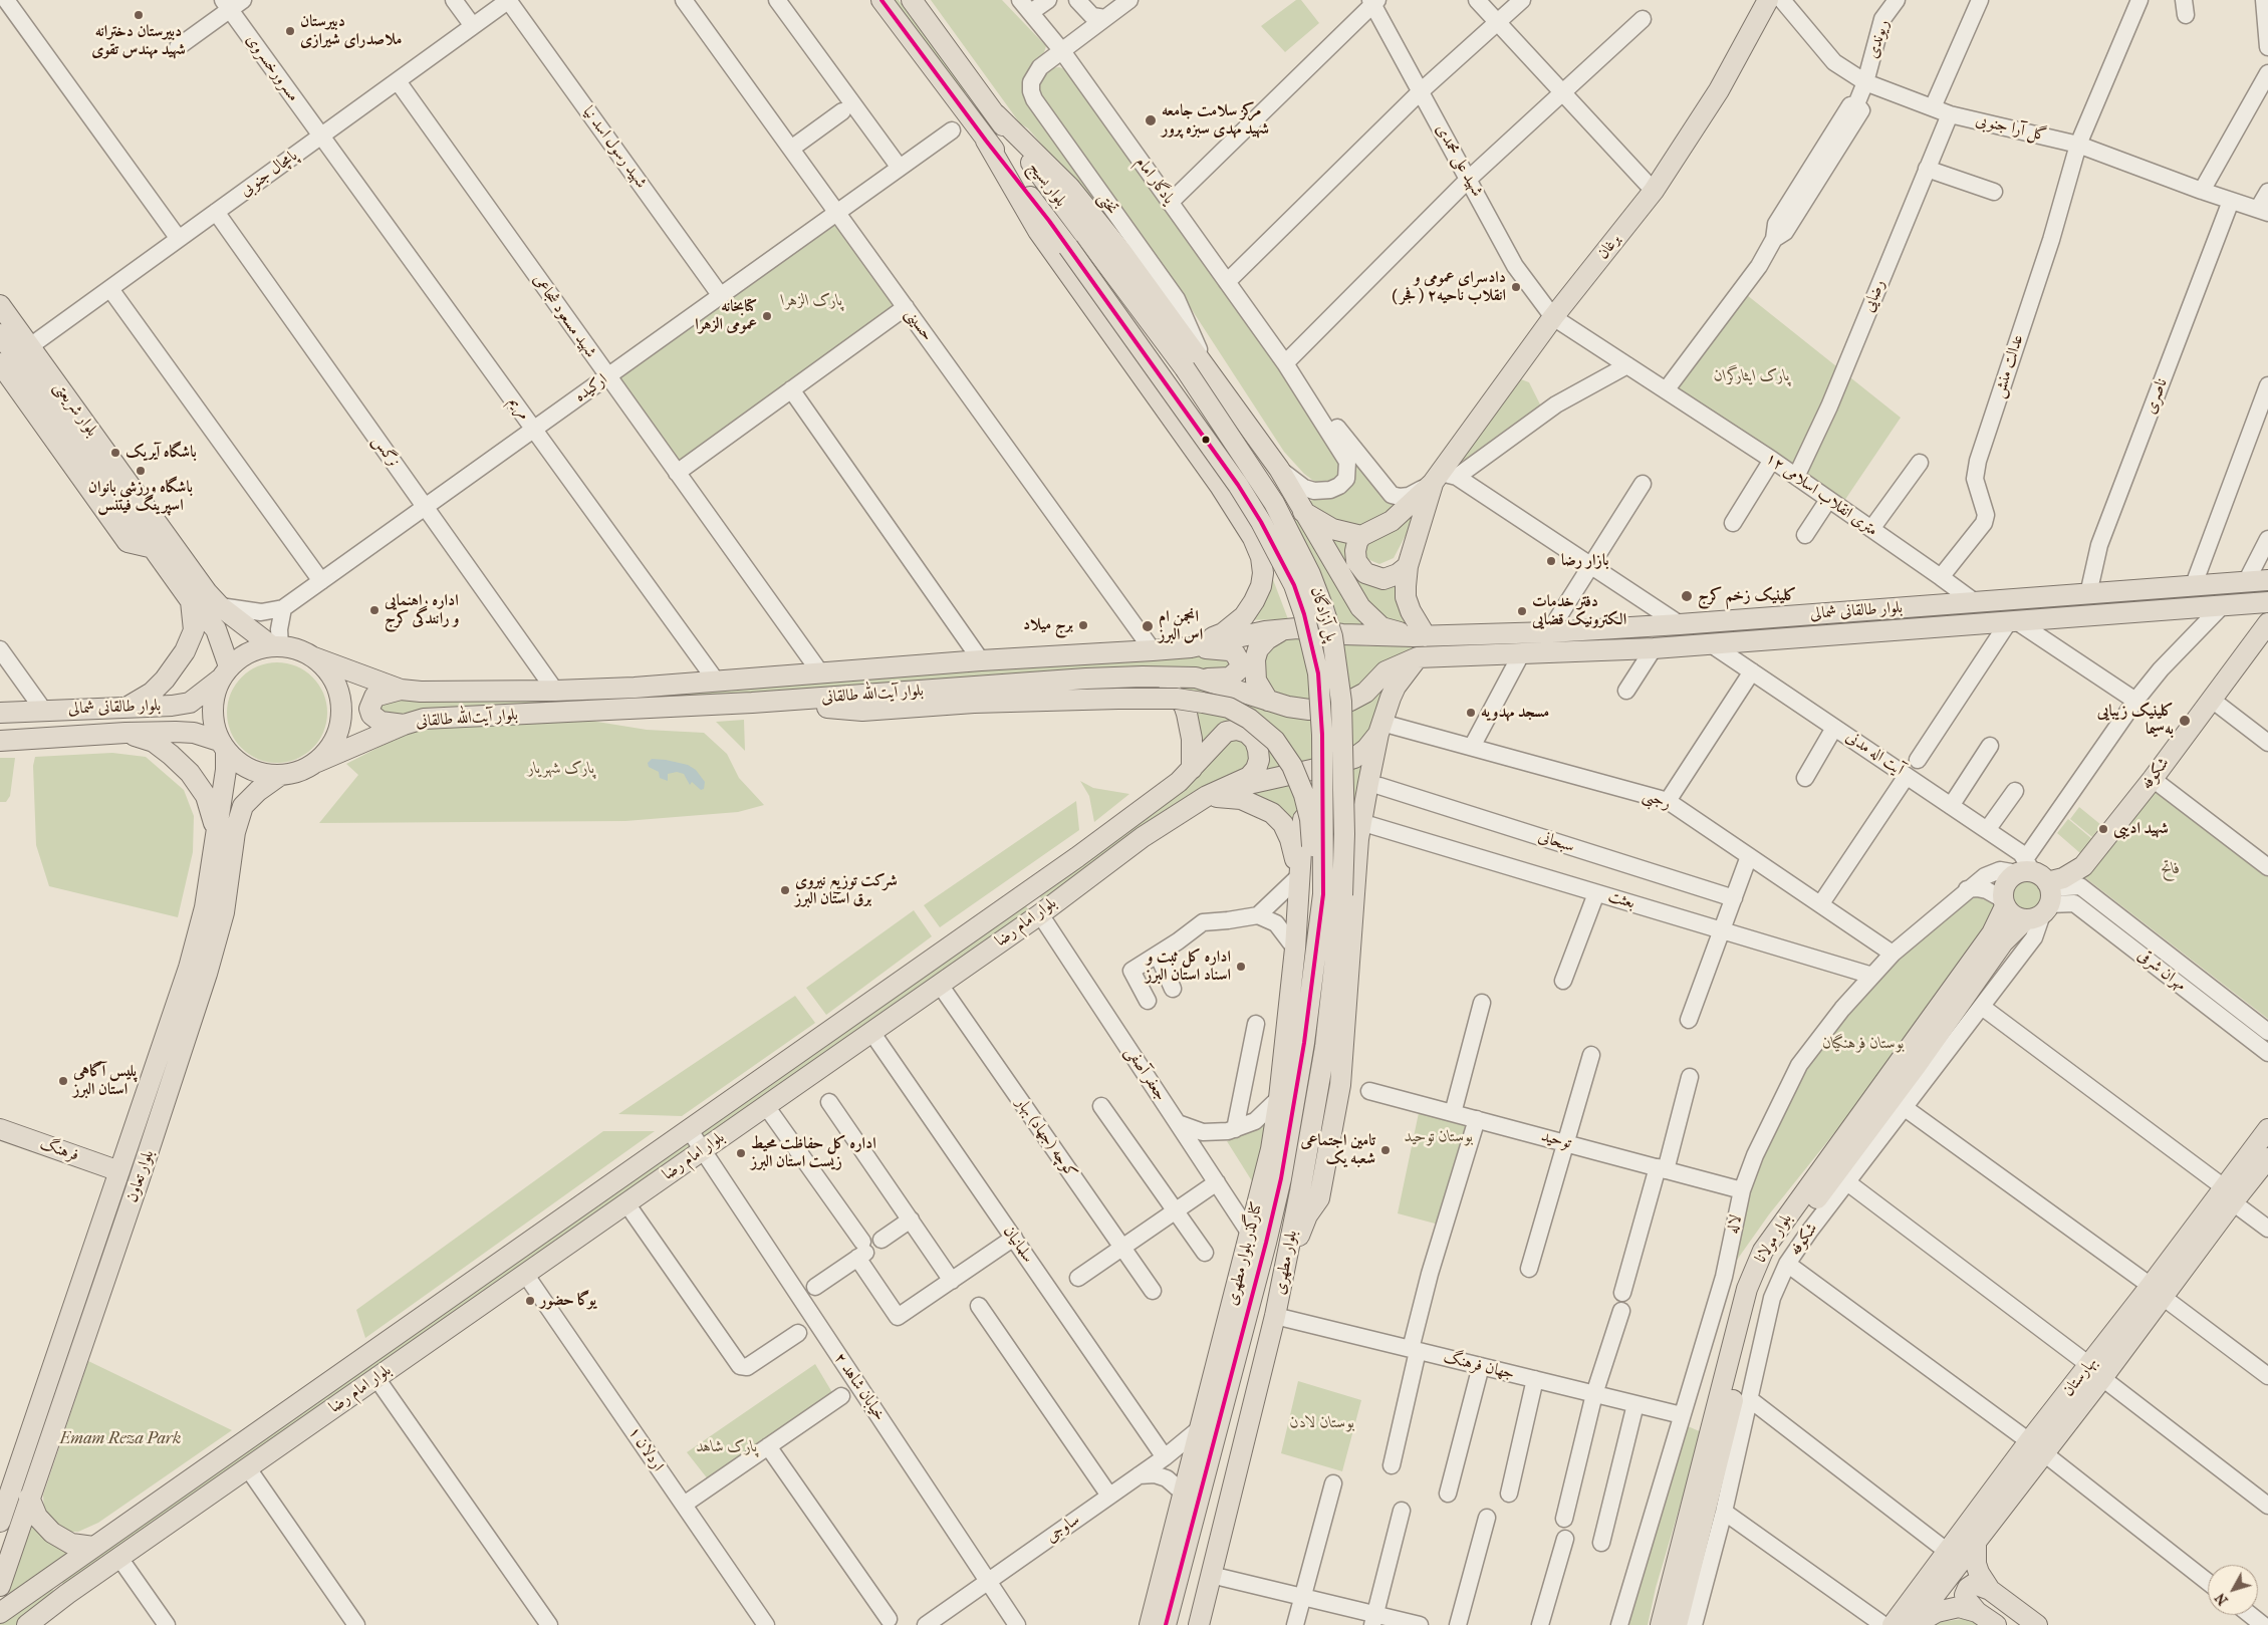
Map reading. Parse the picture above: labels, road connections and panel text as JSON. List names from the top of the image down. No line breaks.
{"streets":{"main road":["بلوار بسیج","برغان","بلوار شریعتی","بلوار طالقانی شمالی","پل آزادگان","بلوار آیت‌الله طالقانی","شکوفه","بلوار امام رضا","فرهنگ","بلوار تعاون","بلوار مولانا","کنارگذر بلوار مطهری","بلوار مطهری","بهارستان"],"street":["ریوندی","مسرورخسروی","گل آرا جنوبی","شهید رسول اسد نیا","شهید علی محمدی","پامچال جنوبی","یادگار امام","تختی","رضایی","شهید مسعود شجاعی","حسینی","عدالت منش","ارکیده","ناصری","مریم","نرگس","۱۲ متری انقلاب اسلامی","آیت اله مدنی","رجبی","سبحانی","بعثت","مهران شرقی","جعفر آصفی","کوچه (جهاد) بهار","توحید","لاله","سلمانیان","جهان فرهنگ","خیابان شاهد ۲","اردلان ۱","ساوجی"]},"crossings":[["ریوندی","گل آرا جنوبی"],["ریوندی","۱۲ متری انقلاب اسلامی"],["مسرورخسروی","پامچال جنوبی"],["مسرورخسروی","مریم"],["گل آرا جنوبی","رضایی"],["گل آرا جنوبی","عدالت منش"],["گل آرا جنوبی","ناصری"],["شهید رسول اسد نیا","پامچال جنوبی"],["شهید رسول اسد نیا","ارکیده"],["شهید علی محمدی","برغان"],["شهید علی محمدی","۱۲ متری انقلاب اسلامی"],["پامچال جنوبی","شهید مسعود شجاعی"],["پامچال جنوبی","مریم"],["پامچال جنوبی","بلوار شریعتی"],["پامچال جنوبی","نرگس"],["یادگار امام","تختی"],["بلوار بسیج","پل آزادگان"],["برغان","بلوار طالقانی شمالی"],["برغان","بلوار آیت‌الله طالقانی"],["رضایی","۱۲ متری انقلاب اسلامی"],["شهید مسعود شجاعی","ارکیده"],["شهید مسعود شجاعی","بلوار آیت‌الله طالقانی"],["حسینی","ارکیده"],["حسینی","بلوار آیت‌الله طالقانی"],["عدالت منش","۱۲ متری انقلاب اسلامی"],["ارکیده","مریم"],["ارکیده","بلوار شریعتی"],["ارکیده","نرگس"],["ناصری","بلوار طالقانی شمالی"],["مریم","بلوار آیت‌الله طالقانی"],["بلوار شریعتی","بلوار طالقانی شمالی"],["بلوار شریعتی","بلوار آیت‌الله طالقانی"],["بلوار شریعتی","بلوار تعاون"],["نرگس","بلوار آیت‌الله طالقانی"],["۱۲ متری انقلاب اسلامی","بلوار طالقانی شمالی"],["بلوار طالقانی شمالی","بلوار آیت‌الله طالقانی"],["بلوار طالقانی شمالی","آیت اله مدنی"],["بلوار طالقانی شمالی","بلوار تعاون"],["پل آزادگان","بلوار مطهری"],["بلوار آیت‌الله طالقانی","بلوار تعاون"],["آیت اله مدنی","شکوفه"],["آیت اله مدنی","مهران شرقی"],["آیت اله مدنی","لاله"],["آیت اله مدنی","بلوار مولانا"],["شکوفه","مهران شرقی"],["شکوفه","لاله"],["شکوفه","بلوار مولانا"],["رجبی","بلوار امام رضا"],["رجبی","لاله"],["بعثت","لاله"],["بلوار امام رضا","جعفر آصفی"],["بلوار امام رضا","کوچه (جهاد) بهار"],["بلوار امام رضا","سلمانیان"],["بلوار امام رضا","خیابان شاهد ۲"],["بلوار امام رضا","اردلان ۱"],["مهران شرقی","لاله"],["مهران شرقی","بلوار مولانا"],["جعفر آصفی","کنارگذر بلوار مطهری"],["توحید","لاله"],["فرهنگ","بلوار تعاون"],["لاله","بلوار مولانا"],["لاله","جهان فرهنگ"],["سلمانیان","ساوجی"],["کنارگذر بلوار مطهری","ساوجی"],["بلوار مطهری","جهان فرهنگ"],["خیابان شاهد ۲","ساوجی"]],"parks":["پارک الزهرا","پارک ایثارگران","پارک شهریار","فاتح","بوستان فرهنگیان","بوستان توحید","بوستان لادن","Emam Reza Park","پارک شاهد"],"places":["دبیرستان دخترانه شهید مهندس تقوی","دبیرستان ملاصدرای شیرازی","مرکز سلامت جامعه شهید مهدی سبزه پرور","دادسرای عمومی و انقلاب ناحیه۲ ( فجر )","کتابخانه عمومی الزهرا","باشگاه آیریک","باشگاه ورزشی بانوان اسپرینگ فیتنس","بازار رضا","کلینیک زخم کرج","اداره راهنمایی و رانندگی کرج","دفتر خدمات الکترونیک قضایی","برج میلاد","انجمن ام اس البرز","مسجد مهدویه","کلینیک زیبایی به‌سیما","شهید ادیبی","شرکت توزیع نیروی برق استان البرز","اداره کل ثبت و اسناد استان البرز","پلیس آگاهی استان البرز","تامین اجتماعی شعبه یک","اداره کل حفاظت محیط زیست استان البرز","یوگا حضور"],"north":"bottom left"}
